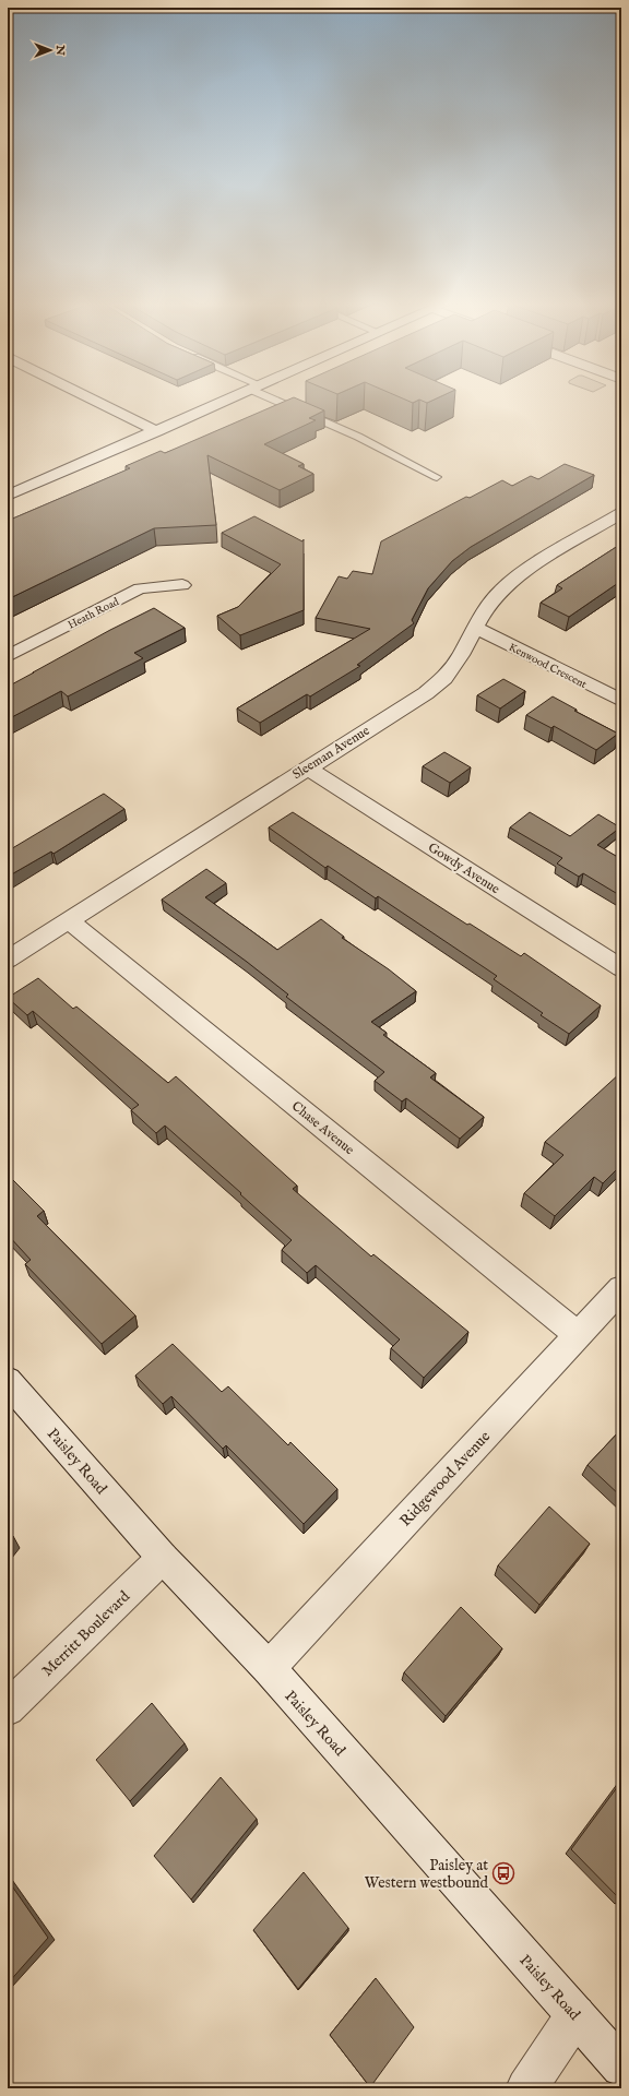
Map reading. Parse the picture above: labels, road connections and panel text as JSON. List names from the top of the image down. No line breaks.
{"streets":{"street":["Heath Road","Kenwood Crescent","Sleeman Avenue","Gowdy Avenue","Chase Avenue","Paisley Road","Ridgewood Avenue","Merritt Boulevard"]},"crossings":[["Kenwood Crescent","Sleeman Avenue"],["Sleeman Avenue","Gowdy Avenue"],["Sleeman Avenue","Chase Avenue"],["Chase Avenue","Ridgewood Avenue"],["Paisley Road","Ridgewood Avenue"],["Paisley Road","Merritt Boulevard"]],"places":{"bus stop":["Paisley at Western westbound"]},"north":"right"}
